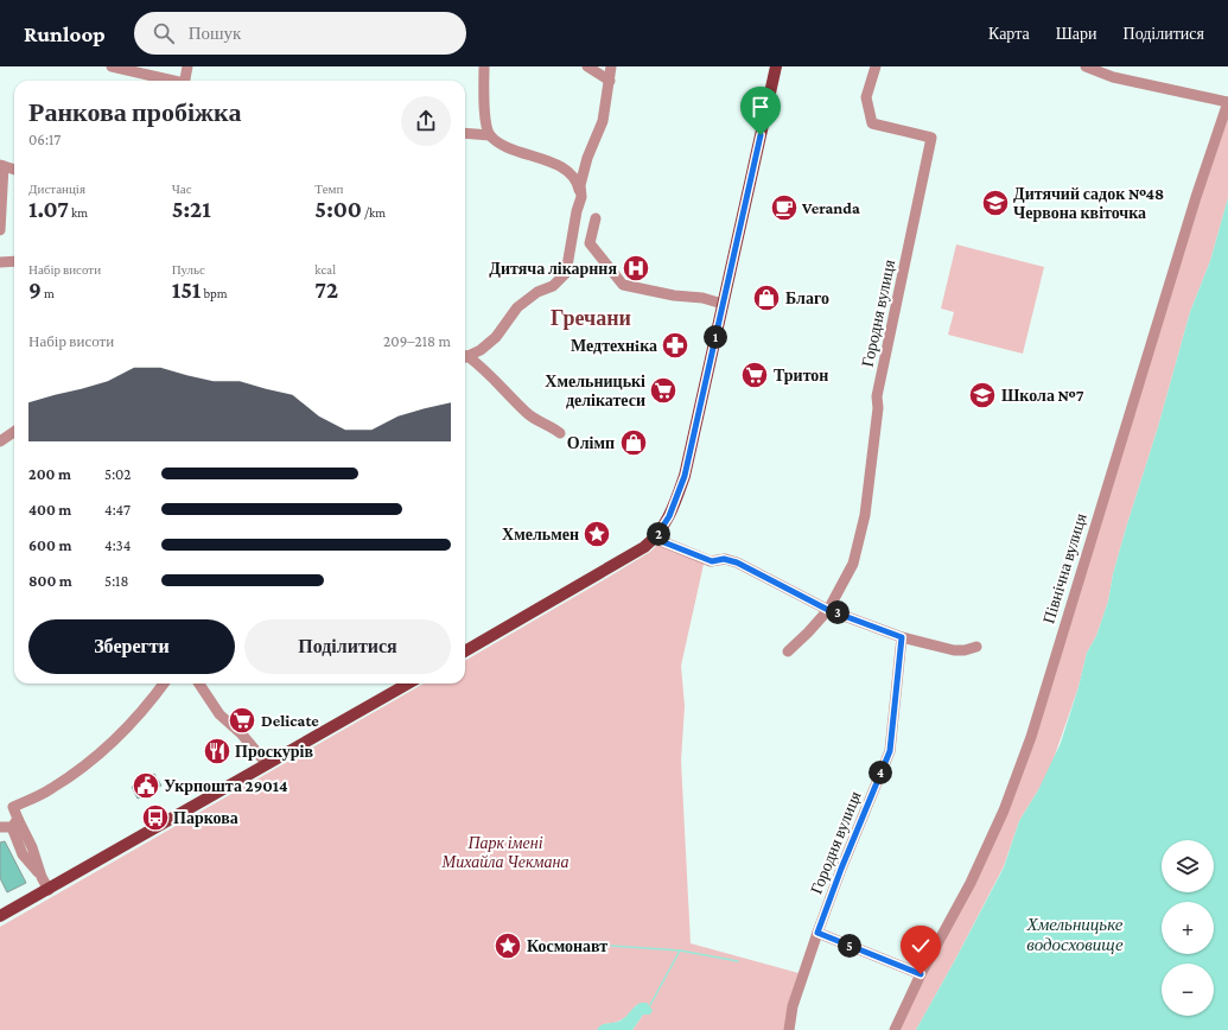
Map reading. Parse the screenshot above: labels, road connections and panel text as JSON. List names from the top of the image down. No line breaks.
{"streets":{"street":["Городня вулиця","Північна вулиця"]},"districts":["Гречани"],"water":["Хмельницьке водосховище"],"parks":["Парк імені Михайла Чекмана"],"places":{"school or university":["Дитячий садок №48 Червона квіточка","Школа №7"],"cafe":["Veranda"],"hospital":["Дитяча лікарння"],"shop":["Благо","Олімп"],"pharmacy":["Медтехнiка"],"supermarket":["Тритон","Хмельницькі делікатеси","Delicate"],"place":["Хмельмен","Космонавт"],"restaurant":["Проскурів"],"public building":["Укрпошта 29014"],"bus stop":["Паркова"]},"page":{"header":"Runloop","search":"Пошук","nav":["Карта","Шари","Поділитися"],"heading":["Ранкова пробіжка","06:17"],"stats":[["Дистанція","1.07 km"],["Час","5:21"],["Темп","5:00 /km"],["Набір висоти","9 m"],["Пульс","151 bpm"],["kcal","72"]],"chart":["Набір висоти","209–218 m"],"pins":["1","2","3","4","5"],"list":[{"name":"200 m","note":"5:02"},{"name":"400 m","note":"4:47"},{"name":"600 m","note":"4:34"},{"name":"800 m","note":"5:18"}],"buttons":["Зберегти","Поділитися"],"map_buttons":["+","−"]}}
